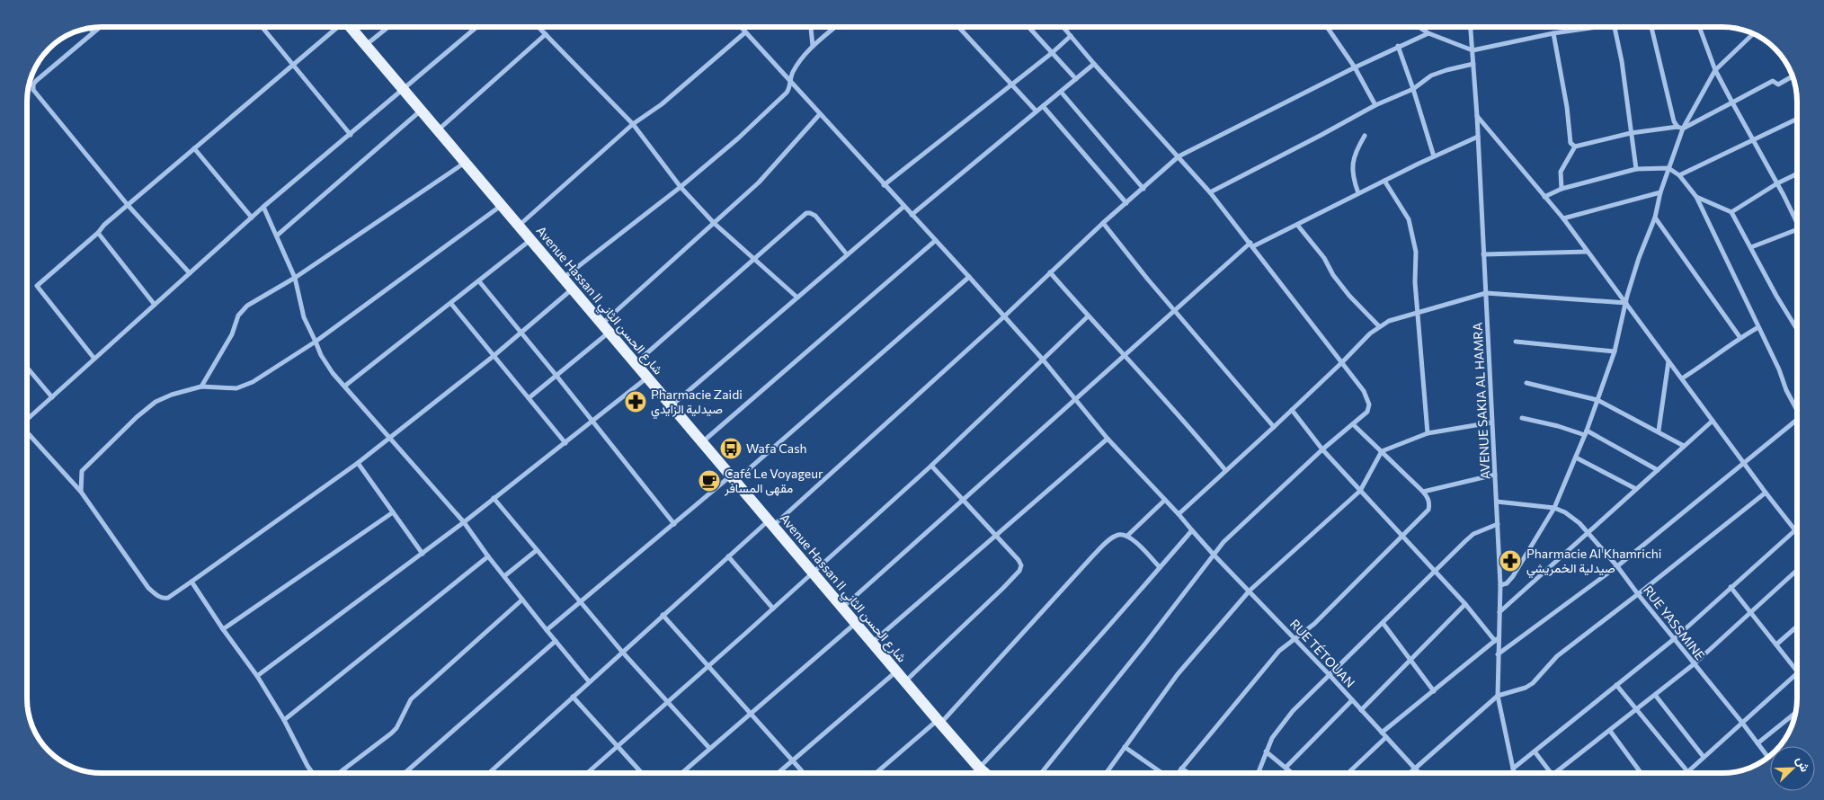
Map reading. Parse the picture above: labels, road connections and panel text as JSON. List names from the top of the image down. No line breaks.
{"streets":{"main road":["Avenue Hassan II شارع الحسن الثاني"],"street":["AVENUE SAKIA AL HAMRA","RUE YASSMINE","RUE TÉTOUAN"]},"crossings":[["AVENUE SAKIA AL HAMRA","RUE YASSMINE"]],"places":{"pharmacy":["Pharmacie Zaidi صيدلية الزايدي","Pharmacie Al Khamrichi صيدلية الخمريشي"],"bus stop":["Wafa Cash"],"cafe":["Café Le Voyageur مقهى المسافر"]},"north":"top right"}
